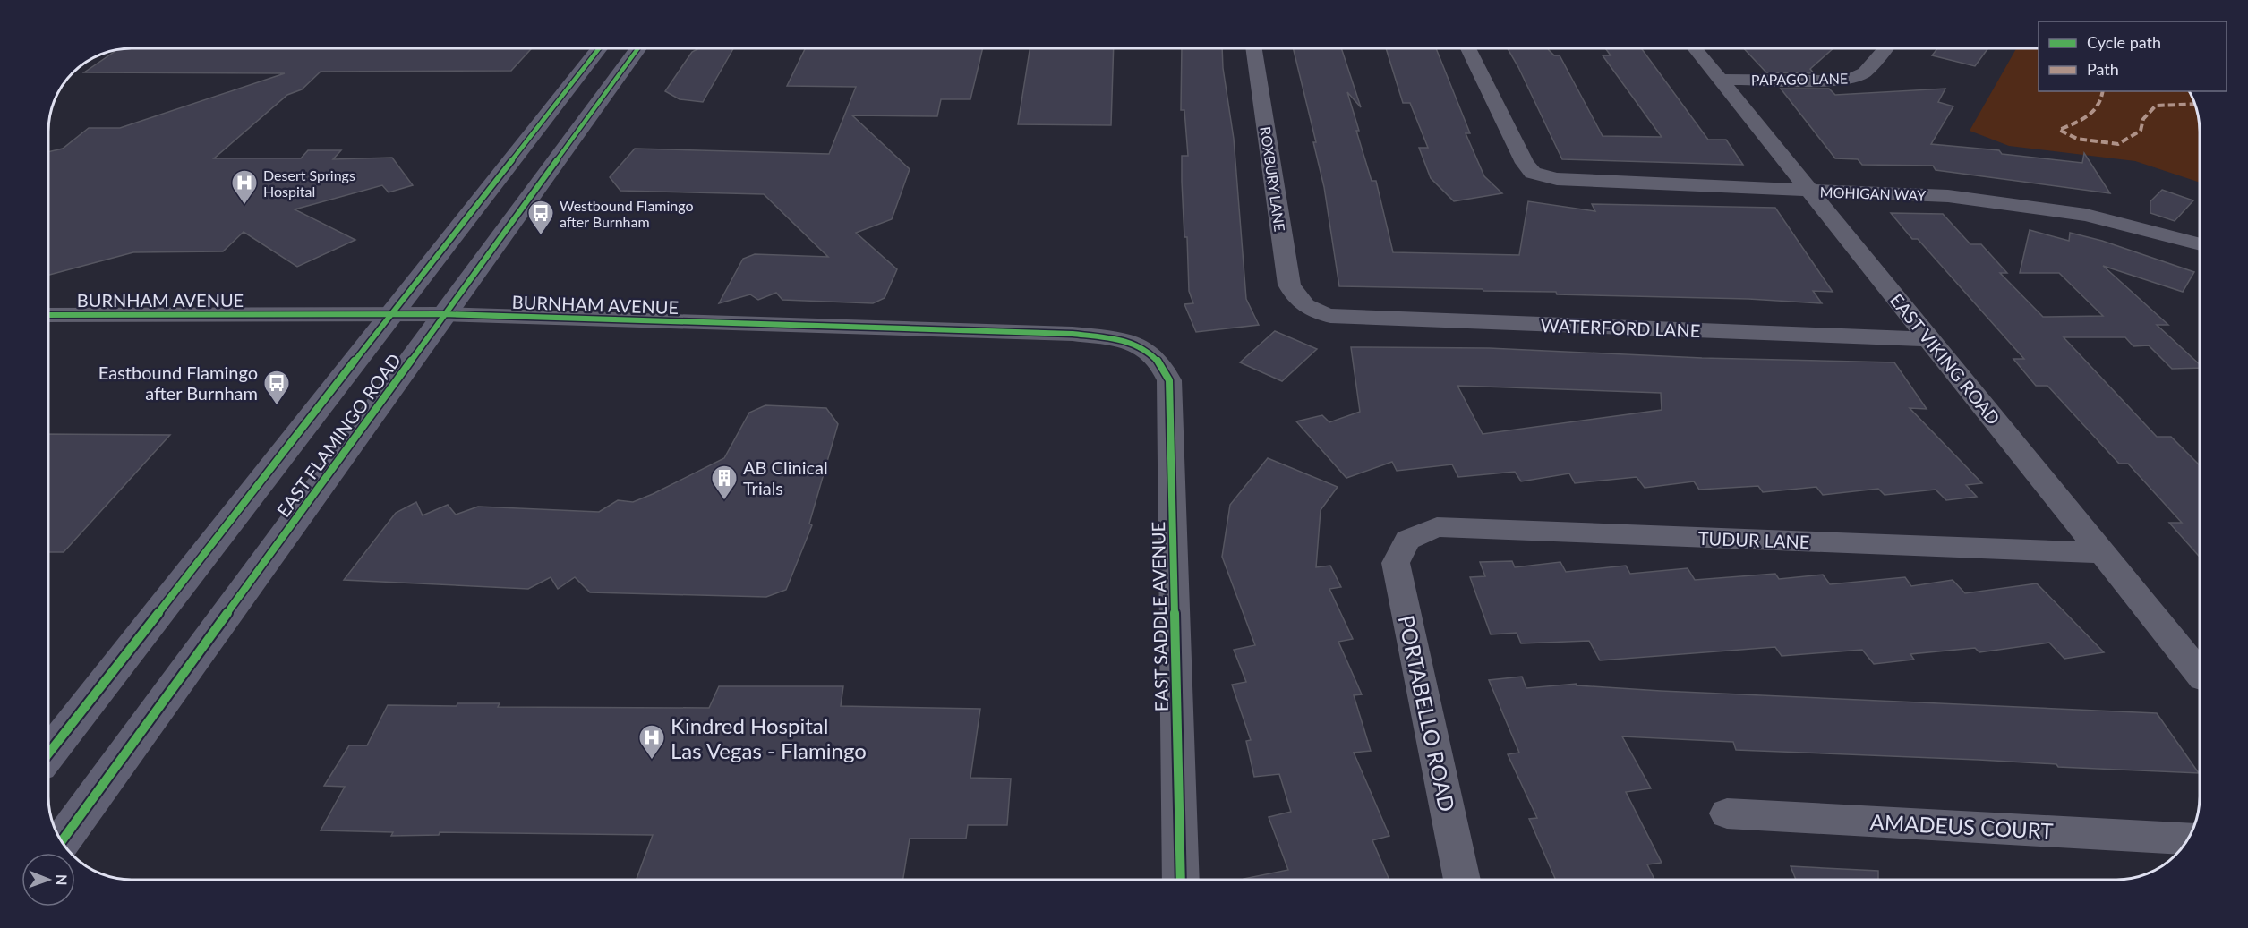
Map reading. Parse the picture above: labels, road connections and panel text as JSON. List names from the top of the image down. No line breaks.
{"streets":{"main road":["EAST FLAMINGO ROAD"],"street":["PAPAGO LANE","ROXBURY LANE","MOHIGAN WAY","BURNHAM AVENUE","WATERFORD LANE","EAST VIKING ROAD","TUDUR LANE","EAST SADDLE AVENUE","PORTABELLO ROAD","AMADEUS COURT"]},"crossings":[["PAPAGO LANE","EAST VIKING ROAD"],["ROXBURY LANE","WATERFORD LANE"],["MOHIGAN WAY","EAST VIKING ROAD"],["BURNHAM AVENUE","EAST FLAMINGO ROAD"],["BURNHAM AVENUE","EAST SADDLE AVENUE"],["WATERFORD LANE","EAST VIKING ROAD"],["EAST VIKING ROAD","TUDUR LANE"],["TUDUR LANE","PORTABELLO ROAD"]],"places":{"hospital":["Desert Springs Hospital","Kindred Hospital Las Vegas - Flamingo"],"bus stop":["Westbound Flamingo after Burnham","Eastbound Flamingo after Burnham"],"building":["AB Clinical Trials"]},"legend":["Cycle path","Path"],"north":"right"}
